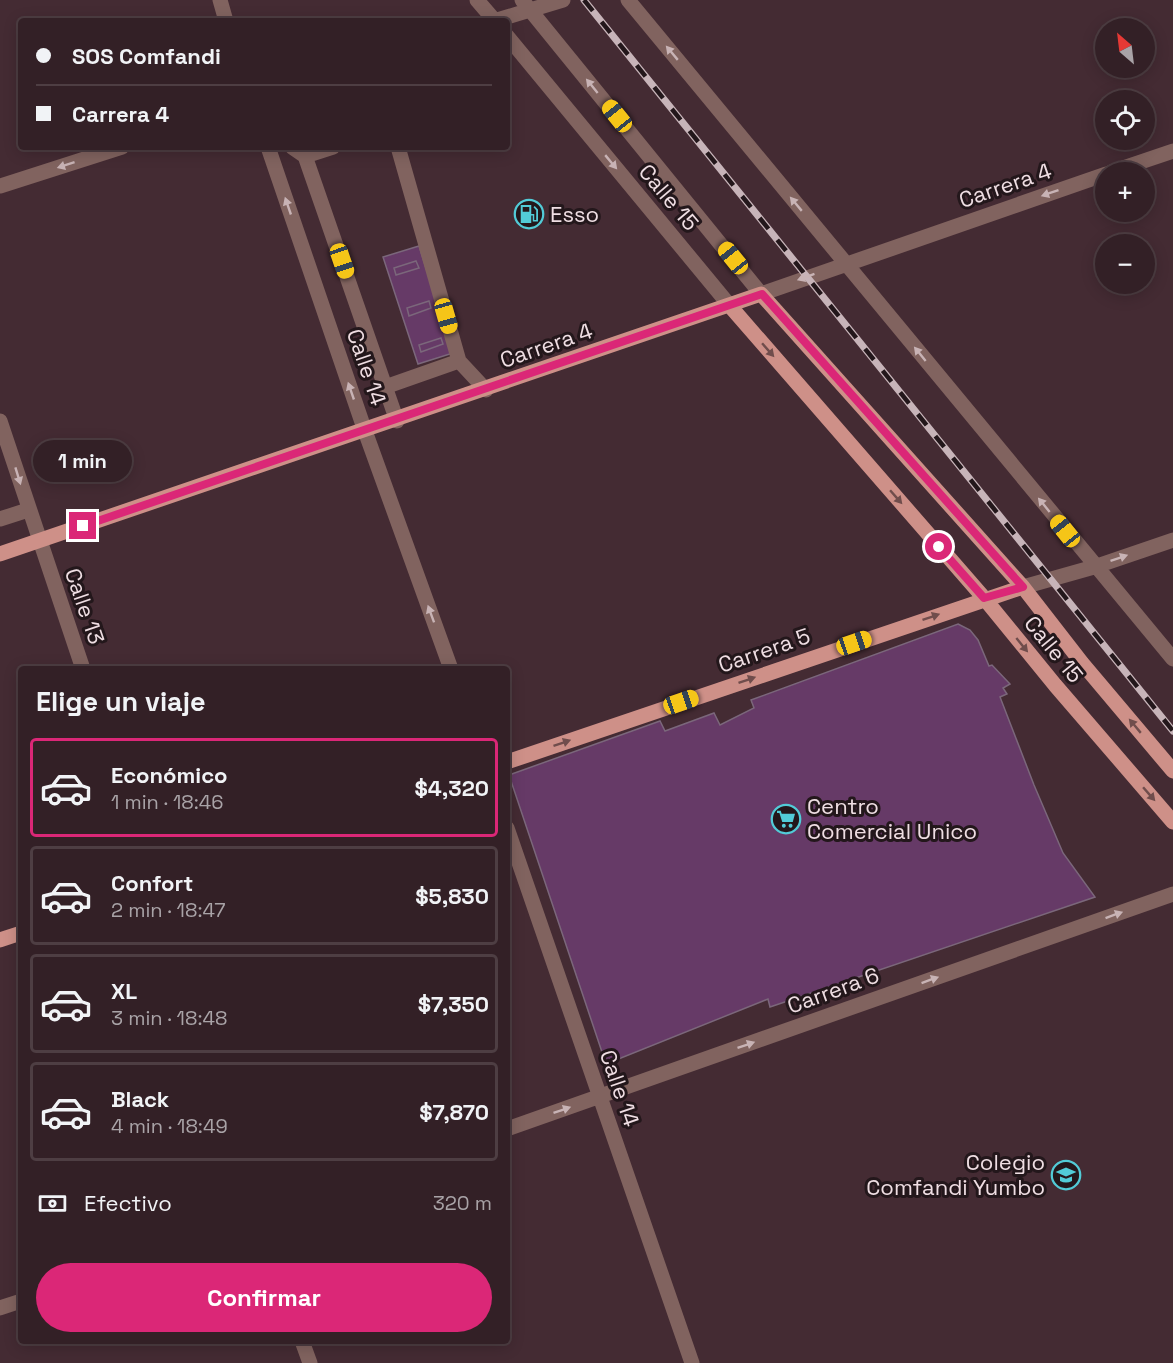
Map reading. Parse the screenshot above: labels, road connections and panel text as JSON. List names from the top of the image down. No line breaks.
{"streets":{"main road":["Carrera 4","Calle 15","Carrera 5"],"street":["Calle 14","Calle 13","Carrera 6"]},"crossings":[["Carrera 4","Calle 15"],["Carrera 4","Calle 14"],["Carrera 4","Calle 13"],["Calle 15","Carrera 5"],["Calle 14","Carrera 6"]],"one_way":["Calle 13","Carrera 5","Carrera 6"],"places":{"fuel station":["Esso"],"supermarket":["Centro Comercial Unico"],"school or university":["Colegio Comfandi Yumbo"]},"north":"top left","page":{"map_buttons":["+","−"],"banner":["SOS Comfandi","Carrera 4"],"bubble":"1 min","heading":"Elige un viaje","list":[{"name":"Económico","note":"1 min · 18:46","value":"$4,320"},{"name":"Confort","note":"2 min · 18:47","value":"$5,830"},{"name":"XL","note":"3 min · 18:48","value":"$7,350"},{"name":"Black","note":"4 min · 18:49","value":"$7,870"}],"pay":["Efectivo","320 m"],"buttons":"Confirmar"}}
